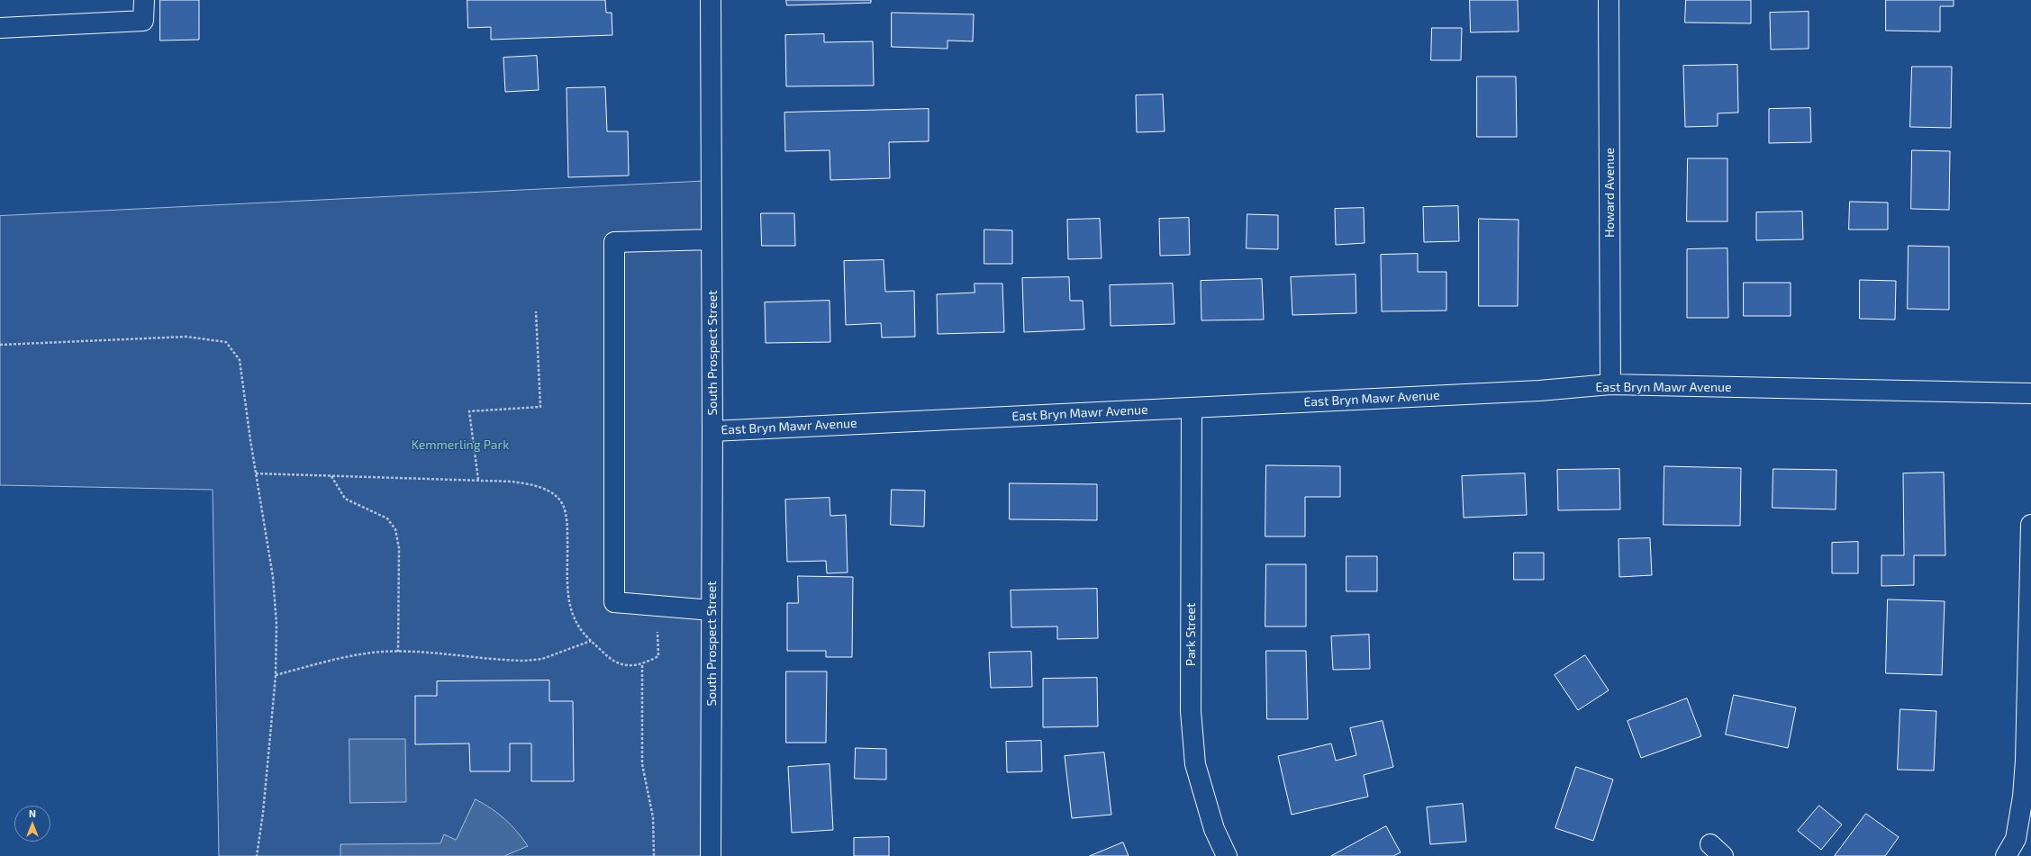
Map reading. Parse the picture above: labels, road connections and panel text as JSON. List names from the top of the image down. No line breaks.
{"streets":{"street":["Howard Avenue","South Prospect Street","East Bryn Mawr Avenue","Park Street"]},"crossings":[["Howard Avenue","East Bryn Mawr Avenue"],["South Prospect Street","East Bryn Mawr Avenue"],["East Bryn Mawr Avenue","Park Street"]],"parks":["Kemmerling Park"],"north":"top"}
